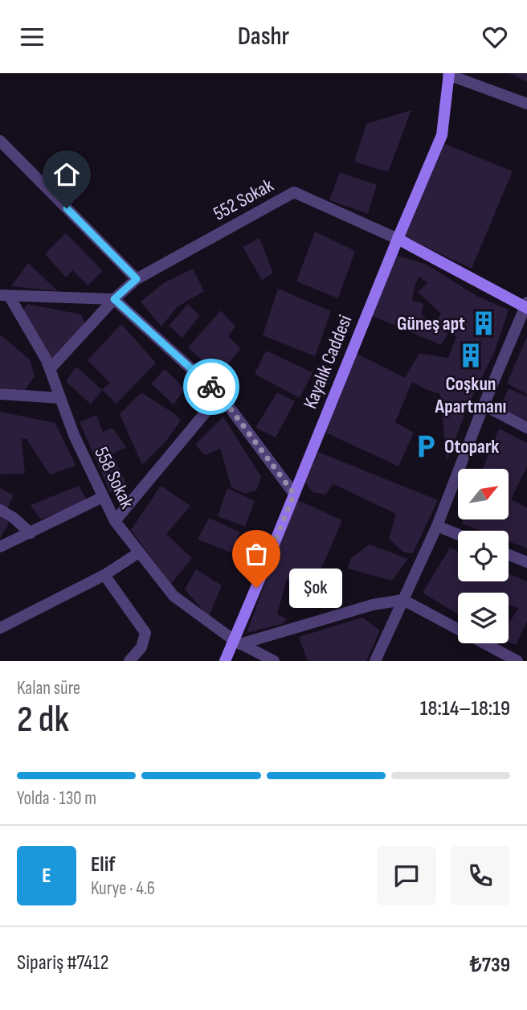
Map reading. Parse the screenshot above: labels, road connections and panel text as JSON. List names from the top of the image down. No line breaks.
{"streets":{"street":["552 Sokak","Kayalık Caddesi","558 Sokak"]},"crossings":[["552 Sokak","Kayalık Caddesi"],["552 Sokak","558 Sokak"],["Kayalık Caddesi","558 Sokak"]],"places":{"building":["Güneş apt","Coşkun Apartmanı"],"parking":["Otopark"],"other":["Şok"]},"north":"top right","page":{"header":"Dashr","bubble":"Şok","heading":["2 dk","Kalan süre","18:14–18:19"],"panel":["Elif","Kurye · 4.6","Sipariş #7412","₺739"],"bar":"Yolda · 130 m","round":"E"}}
